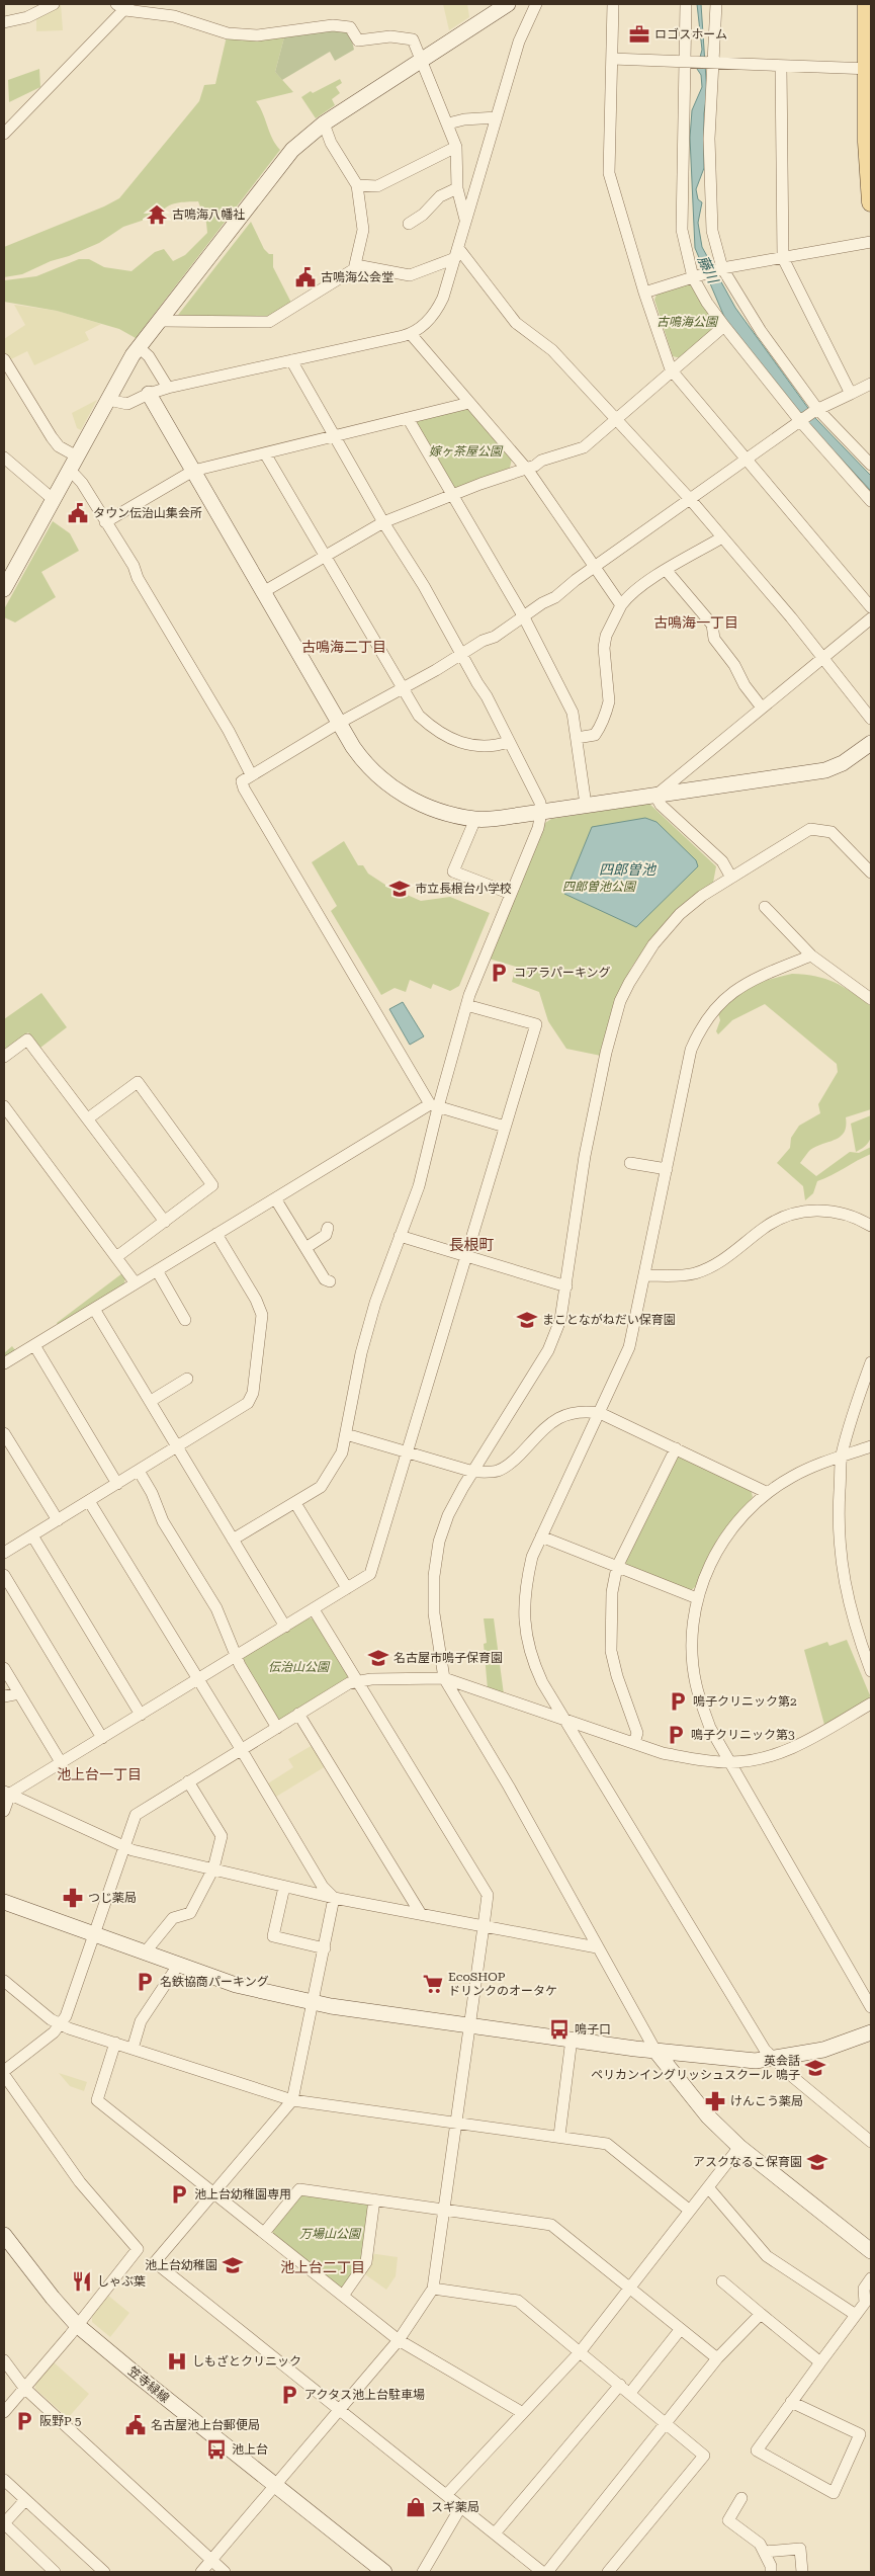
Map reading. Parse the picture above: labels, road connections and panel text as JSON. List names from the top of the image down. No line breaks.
{"streets":{"street":["笠寺緑線"]},"districts":["古鳴海一丁目","古鳴海二丁目","長根町","池上台一丁目","池上台二丁目"],"water":["藤川","四郎曽池"],"parks":["古鳴海公園","嫁ヶ茶屋公園","四郎曽池公園","伝治山公園","万場山公園"],"places":{"office":["ロゴスホーム"],"temple":["古鳴海八幡社"],"public building":["古鳴海公会堂","タウン伝治山集会所","名古屋池上台郵便局"],"school or university":["市立長根台小学校","まことながねだい保育園","名古屋市鳴子保育園","英会話 ペリカンイングリッシュスクール 鳴子","アスクなるこ保育園","池上台幼稚園"],"parking":["コアラパーキング","鳴子クリニック第2","鳴子クリニック第3","名鉄協商パーキング","池上台幼稚園専用","アクタス池上台駐車場","阪野P 5"],"pharmacy":["つじ薬局","けんこう薬局"],"supermarket":["EcoSHOP ドリンクのオータケ"],"bus stop":["鳴子口","池上台"],"restaurant":["しゃぶ葉"],"hospital":["しもざとクリニック"],"shop":["スギ薬局"]}}
